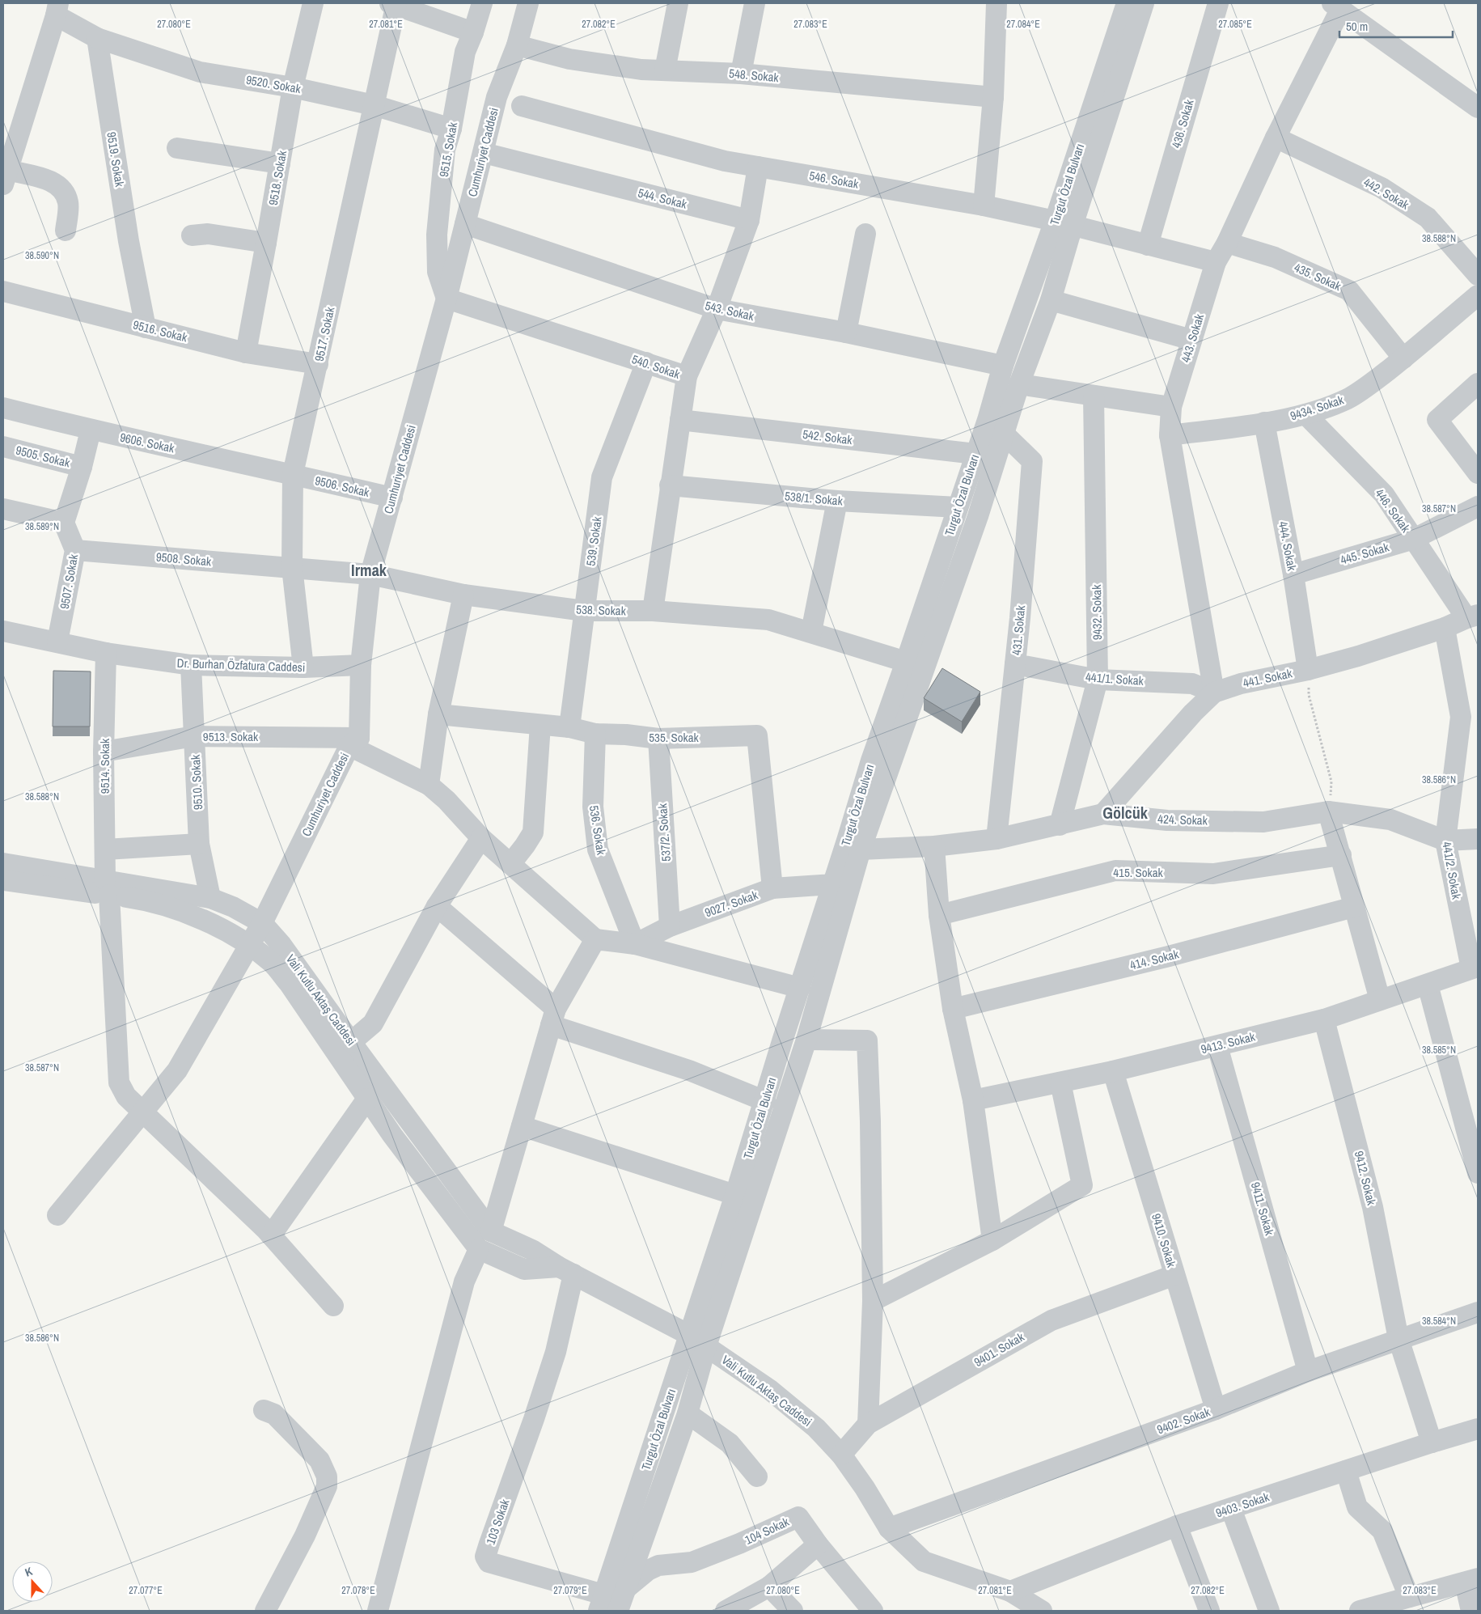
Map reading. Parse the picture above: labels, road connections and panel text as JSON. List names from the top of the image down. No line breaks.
{"streets":{"street":["548. Sokak","9520. Sokak","436. Sokak","9515. Sokak","Cumhuriyet Caddesi","9519. Sokak","9518. Sokak","546. Sokak","Turgut Özal Bulvarı","442. Sokak","544. Sokak","435. Sokak","543. Sokak","9516. Sokak","9517. Sokak","443. Sokak","540. Sokak","9434. Sokak","542. Sokak","9606. Sokak","9505. Sokak","9506. Sokak","538/1. Sokak","446. Sokak","539. Sokak","444. Sokak","445. Sokak","9508. Sokak","9507. Sokak","538. Sokak","9432. Sokak","431. Sokak","Dr. Burhan Özfatura Caddesi","441. Sokak","441/1. Sokak","9513. Sokak","535. Sokak","9514. Sokak","9510. Sokak","424. Sokak","536. Sokak","537/2. Sokak","441/2. Sokak","415. Sokak","9027. Sokak","414. Sokak","Vali Kutlu Aktaş Caddesi","9413. Sokak","9412. Sokak","9411. Sokak","9410. Sokak","9401. Sokak","9402. Sokak","9403. Sokak","103 Sokak","104 Sokak"]},"crossings":[["548. Sokak","Cumhuriyet Caddesi"],["9520. Sokak","9515. Sokak"],["9520. Sokak","9519. Sokak"],["9520. Sokak","9518. Sokak"],["9520. Sokak","9517. Sokak"],["436. Sokak","546. Sokak"],["9515. Sokak","Cumhuriyet Caddesi"],["9515. Sokak","540. Sokak"],["Cumhuriyet Caddesi","544. Sokak"],["Cumhuriyet Caddesi","543. Sokak"],["Cumhuriyet Caddesi","540. Sokak"],["Cumhuriyet Caddesi","9506. Sokak"],["Cumhuriyet Caddesi","538. Sokak"],["Cumhuriyet Caddesi","Dr. Burhan Özfatura Caddesi"],["Cumhuriyet Caddesi","9513. Sokak"],["Cumhuriyet Caddesi","9514. Sokak"],["Cumhuriyet Caddesi","Vali Kutlu Aktaş Caddesi"],["9519. Sokak","9516. Sokak"],["9518. Sokak","9516. Sokak"],["546. Sokak","Turgut Özal Bulvarı"],["546. Sokak","443. Sokak"],["Turgut Özal Bulvarı","543. Sokak"],["Turgut Özal Bulvarı","542. Sokak"],["Turgut Özal Bulvarı","538/1. Sokak"],["Turgut Özal Bulvarı","538. Sokak"],["Turgut Özal Bulvarı","431. Sokak"],["Turgut Özal Bulvarı","424. Sokak"],["Turgut Özal Bulvarı","9027. Sokak"],["Turgut Özal Bulvarı","Vali Kutlu Aktaş Caddesi"],["Turgut Özal Bulvarı","103 Sokak"],["Turgut Özal Bulvarı","104 Sokak"],["442. Sokak","443. Sokak"],["435. Sokak","443. Sokak"],["435. Sokak","9434. Sokak"],["9516. Sokak","9517. Sokak"],["9517. Sokak","9606. Sokak"],["9517. Sokak","9506. Sokak"],["9517. Sokak","9508. Sokak"],["9517. Sokak","538. Sokak"],["9517. Sokak","Dr. Burhan Özfatura Caddesi"],["443. Sokak","9434. Sokak"],["443. Sokak","441. Sokak"],["443. Sokak","441/1. Sokak"],["540. Sokak","542. Sokak"],["540. Sokak","538/1. Sokak"],["540. Sokak","539. Sokak"],["540. Sokak","538. Sokak"],["9434. Sokak","446. Sokak"],["9434. Sokak","444. Sokak"],["9606. Sokak","9506. Sokak"],["446. Sokak","445. Sokak"],["446. Sokak","441. Sokak"],["539. Sokak","538. Sokak"],["539. Sokak","535. Sokak"],["444. Sokak","445. Sokak"],["444. Sokak","441. Sokak"],["9508. Sokak","9507. Sokak"],["9508. Sokak","538. Sokak"],["9507. Sokak","Dr. Burhan Özfatura Caddesi"],["9432. Sokak","441/1. Sokak"],["9432. Sokak","424. Sokak"],["431. Sokak","441/1. Sokak"],["431. Sokak","424. Sokak"],["Dr. Burhan Özfatura Caddesi","9514. Sokak"],["Dr. Burhan Özfatura Caddesi","9510. Sokak"],["441. Sokak","441/1. Sokak"],["441. Sokak","424. Sokak"],["441. Sokak","441/2. Sokak"],["9513. Sokak","9514. Sokak"],["9513. Sokak","9510. Sokak"],["535. Sokak","536. Sokak"],["535. Sokak","537/2. Sokak"],["535. Sokak","9027. Sokak"],["9514. Sokak","Vali Kutlu Aktaş Caddesi"],["9510. Sokak","Vali Kutlu Aktaş Caddesi"],["424. Sokak","441/2. Sokak"],["536. Sokak","9027. Sokak"],["537/2. Sokak","9027. Sokak"],["441/2. Sokak","9413. Sokak"],["Vali Kutlu Aktaş Caddesi","9401. Sokak"],["Vali Kutlu Aktaş Caddesi","9402. Sokak"],["Vali Kutlu Aktaş Caddesi","9403. Sokak"],["Vali Kutlu Aktaş Caddesi","103 Sokak"],["9413. Sokak","9412. Sokak"],["9413. Sokak","9411. Sokak"],["9413. Sokak","9410. Sokak"],["9412. Sokak","9402. Sokak"],["9412. Sokak","9403. Sokak"],["9411. Sokak","9402. Sokak"],["9410. Sokak","9401. Sokak"],["9410. Sokak","9402. Sokak"]],"districts":["Irmak","Gölcük"],"scale_bar":"50 m","north":"top","coordinates":["27.080°E","27.081°E","27.082°E","27.083°E","27.084°E","27.085°E","38.588°N","38.590°N","38.587°N","38.589°N","38.586°N","38.585°N","38.584°N","27.077°E","27.078°E","27.079°E"]}
